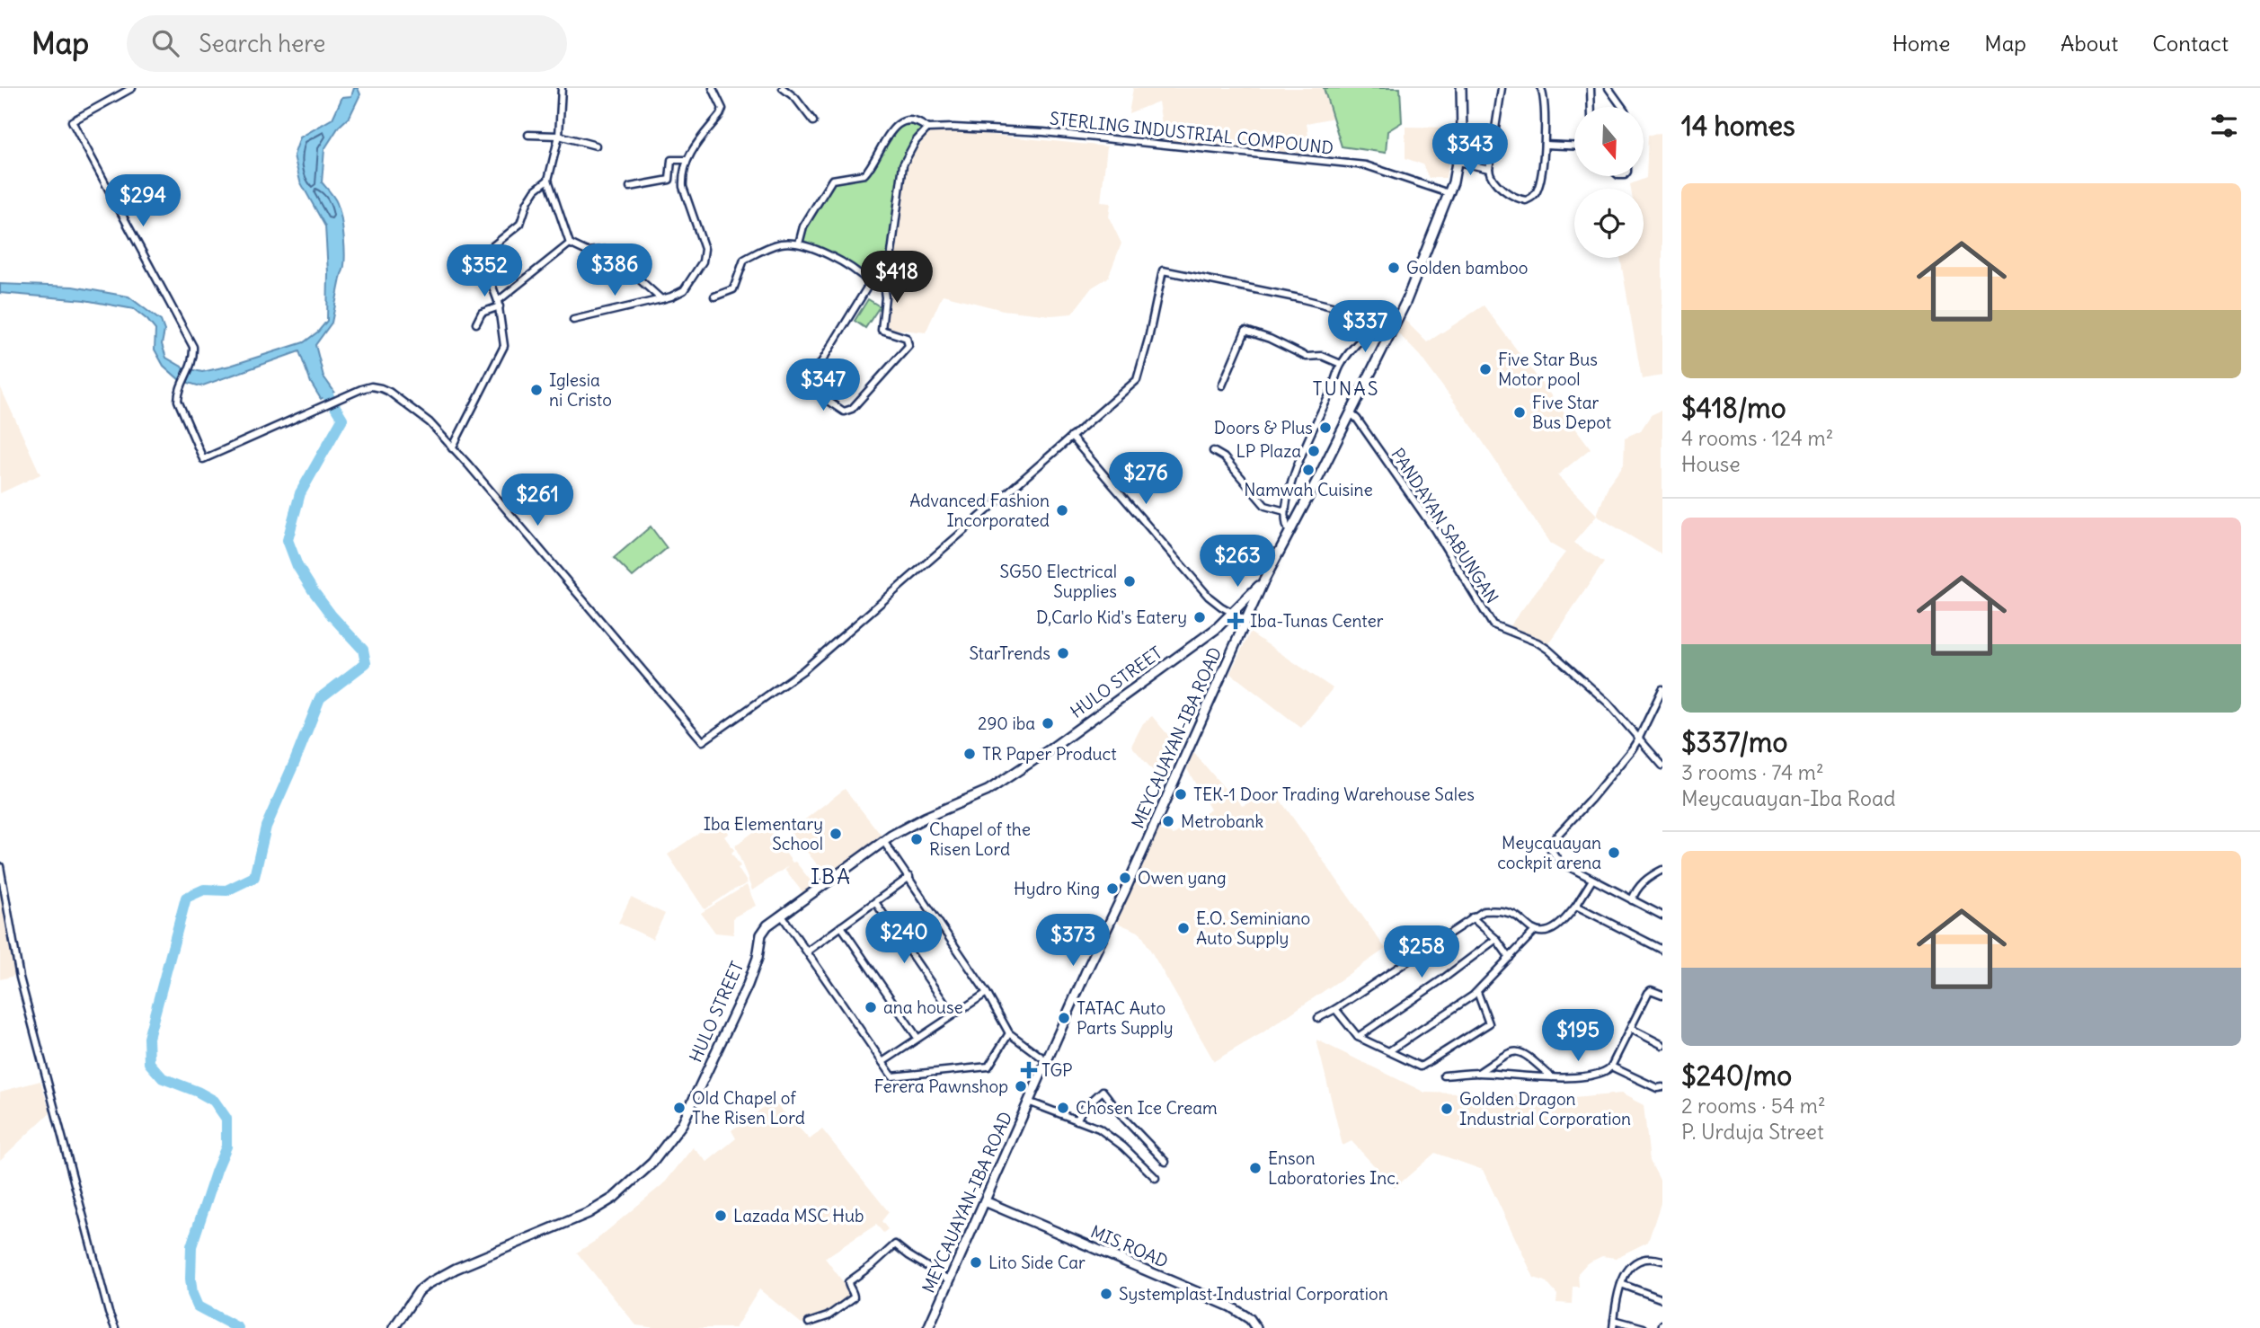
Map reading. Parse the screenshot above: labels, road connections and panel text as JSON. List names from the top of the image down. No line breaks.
{"streets":{"street":["STERLING INDUSTRIAL COMPOUND","PANDAYAN SABUNGAN","HULO STREET","MEYCAUAYAN-IBA ROAD","MIS ROAD"]},"crossings":[["STERLING INDUSTRIAL COMPOUND","MEYCAUAYAN-IBA ROAD"],["PANDAYAN SABUNGAN","MEYCAUAYAN-IBA ROAD"],["HULO STREET","MEYCAUAYAN-IBA ROAD"],["MEYCAUAYAN-IBA ROAD","MIS ROAD"]],"districts":["TUNAS","IBA"],"places":{"other":["Golden bamboo","Five Star Bus Motor pool","Iglesia ni Cristo","Five Star Bus Depot","Doors & Plus","LP Plaza","Namwah Cuisine","Advanced Fashion Incorporated","SG50 Electrical Supplies","D,Carlo Kid's Eatery","StarTrends","290 iba","TR Paper Product","TEK-1 Door Trading Warehouse Sales","Metrobank","Iba Elementary School","Chapel of the Risen Lord","Meycauayan cockpit arena","Owen yang","Hydro King","E.O. Seminiano Auto Supply","ana house","TATAC Auto Parts Supply","Ferera Pawnshop","Old Chapel of The Risen Lord","Chosen Ice Cream","Golden Dragon Industrial Corporation","Enson Laboratories Inc.","Lazada MSC Hub","Lito Side Car","Systemplast Industrial Corporation"],"health":["Iba-Tunas Center","TGP"]},"north":"bottom","page":{"header":"Map","search":"Search here","nav":["Home","Map","About","Contact"],"heading":"14 homes","price":["$343","$294","$386","$352","$418","$337","$347","$276","$261","$263","$240","$373","$258","$195"],"list":[{"name":"$418/mo","note":"4 rooms · 124 m² · House"},{"name":"$337/mo","note":"3 rooms · 74 m² · Meycauayan-Iba Road"},{"name":"$240/mo","note":"2 rooms · 54 m² · P. Urduja Street"}]}}
